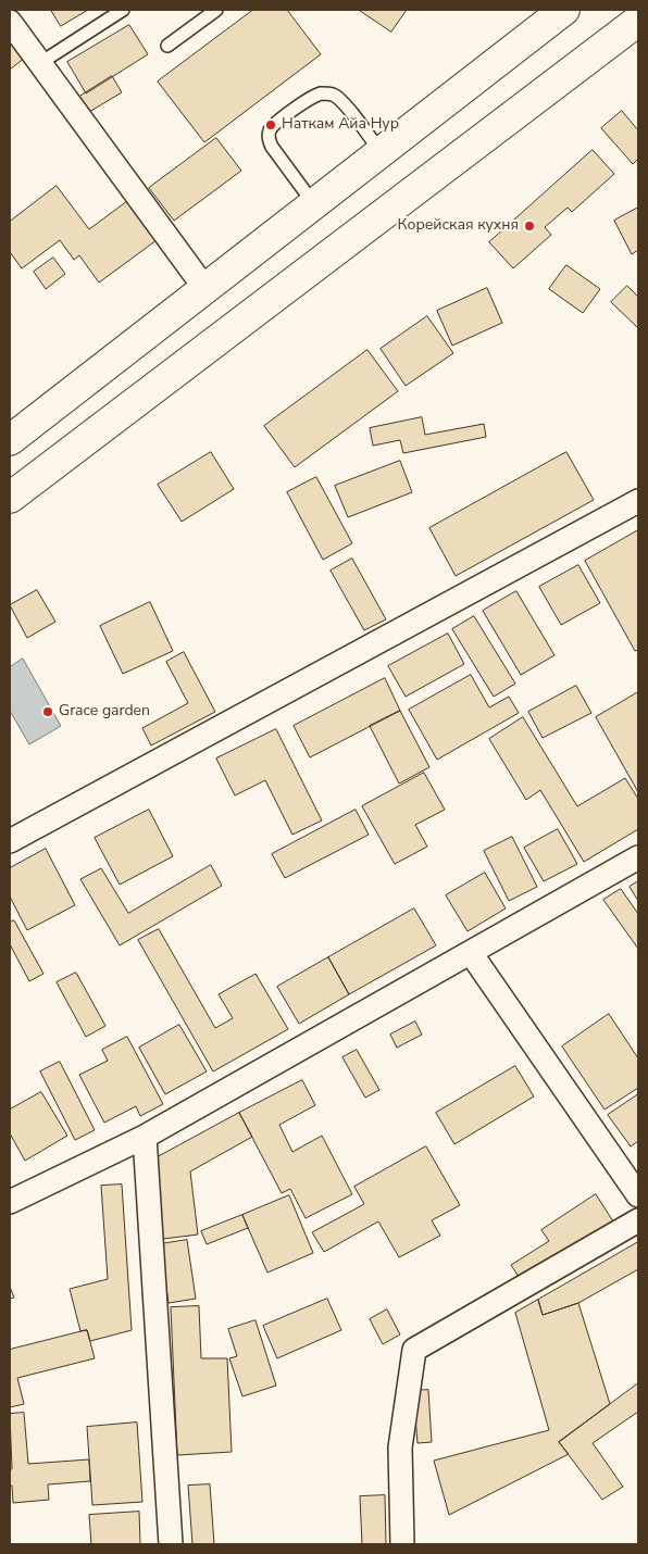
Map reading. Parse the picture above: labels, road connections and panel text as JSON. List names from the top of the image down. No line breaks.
{"places":["Наткам Айа Нур","Корейская кухня","Grace garden"]}
